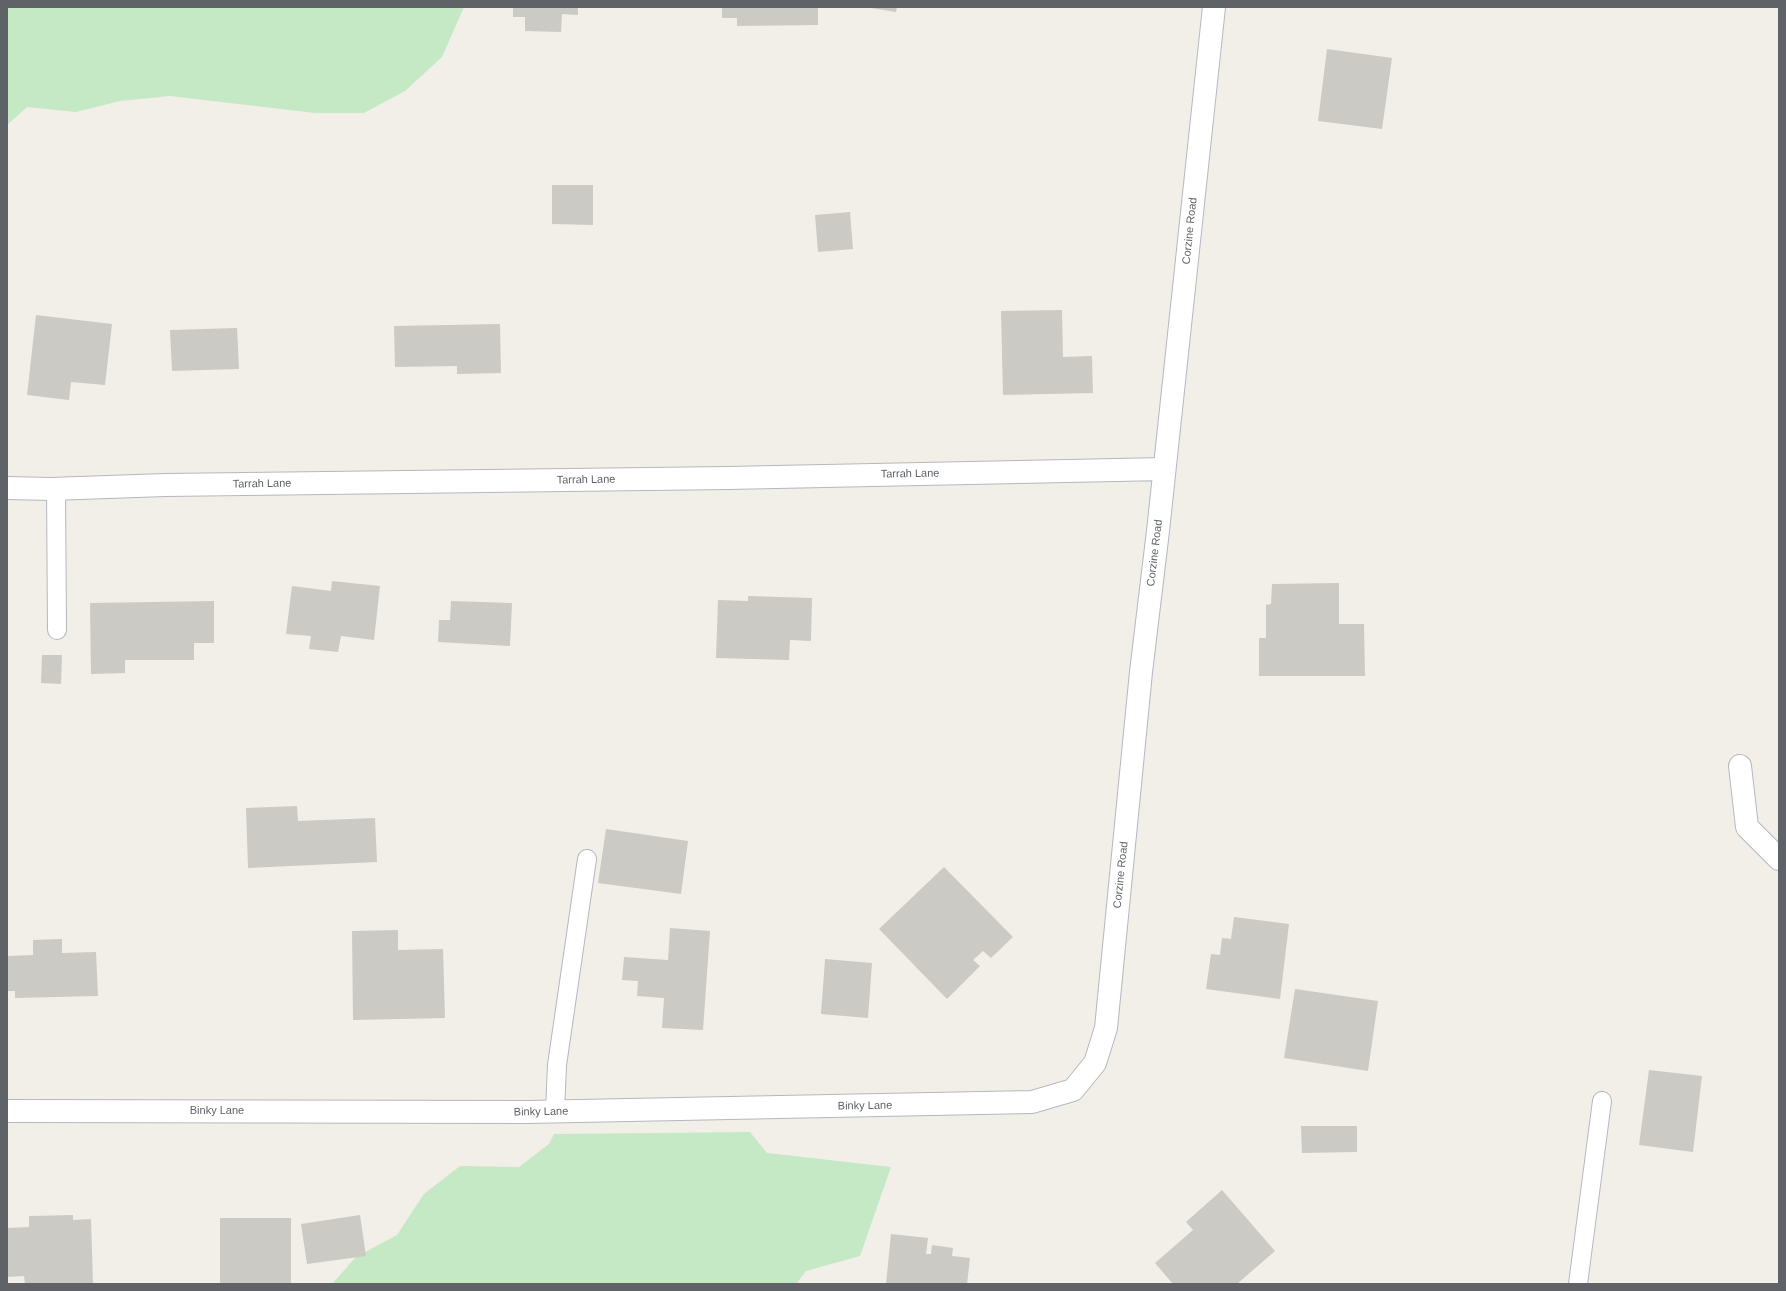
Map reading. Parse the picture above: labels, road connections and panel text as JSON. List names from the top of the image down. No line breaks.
{"streets":{"street":["Corzine Road","Tarrah Lane","Binky Lane"]},"crossings":[["Corzine Road","Tarrah Lane"],["Corzine Road","Binky Lane"]]}
